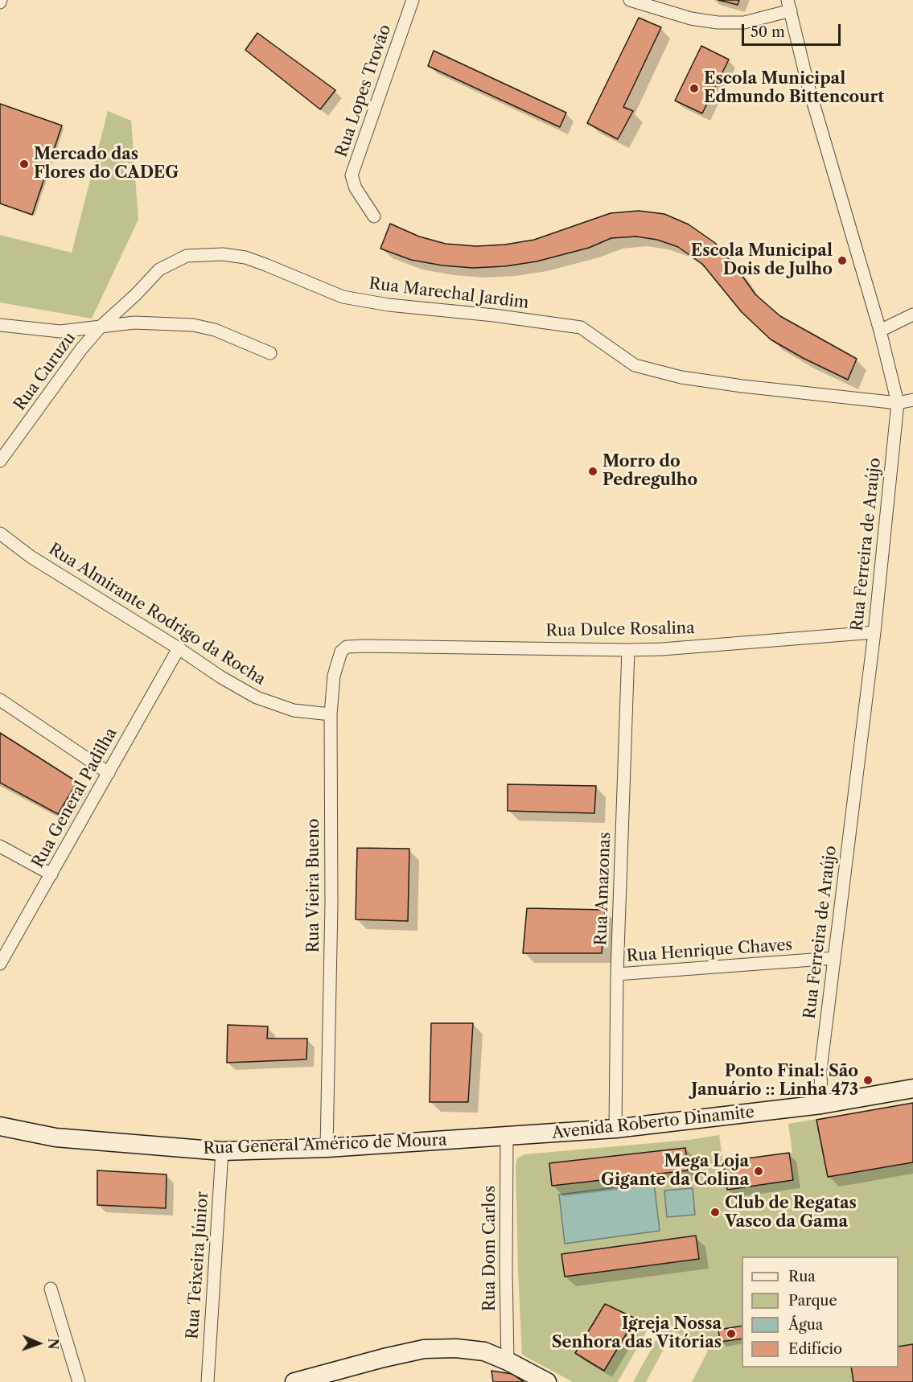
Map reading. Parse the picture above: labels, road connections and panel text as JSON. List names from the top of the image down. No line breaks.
{"streets":{"street":["Rua Lopes Trovão","Rua Marechal Jardim","Rua Curuzu","Rua Ferreira de Araújo","Rua Almirante Rodrigo da Rocha","Rua Dulce Rosalina","Rua General Padilha","Rua Vieira Bueno","Rua Amazonas","Rua Henrique Chaves","Avenida Roberto Dinamite","Rua General Américo de Moura","Rua Dom Carlos","Rua Teixeira Júnior"]},"crossings":[["Rua Marechal Jardim","Rua Curuzu"],["Rua Marechal Jardim","Rua Ferreira de Araújo"],["Rua Ferreira de Araújo","Rua Dulce Rosalina"],["Rua Ferreira de Araújo","Rua Henrique Chaves"],["Rua Ferreira de Araújo","Avenida Roberto Dinamite"],["Rua Almirante Rodrigo da Rocha","Rua General Padilha"],["Rua Almirante Rodrigo da Rocha","Rua Vieira Bueno"],["Rua Dulce Rosalina","Rua Vieira Bueno"],["Rua Dulce Rosalina","Rua Amazonas"],["Rua Vieira Bueno","Rua General Américo de Moura"],["Rua Amazonas","Rua Henrique Chaves"],["Rua Amazonas","Avenida Roberto Dinamite"],["Avenida Roberto Dinamite","Rua General Américo de Moura"],["Avenida Roberto Dinamite","Rua Dom Carlos"],["Rua General Américo de Moura","Rua Dom Carlos"],["Rua General Américo de Moura","Rua Teixeira Júnior"]],"places":["Escola Municipal Edmundo Bittencourt","Mercado das Flores do CADEG","Escola Municipal Dois de Julho","Morro do Pedregulho","Ponto Final: São Januário :: Linha 473","Mega Loja Gigante da Colina","Club de Regatas Vasco da Gama","Igreja Nossa Senhora das Vitórias"],"legend":["Rua","Parque","Água","Edifício"],"scale_bar":"50 m","north":"right"}
